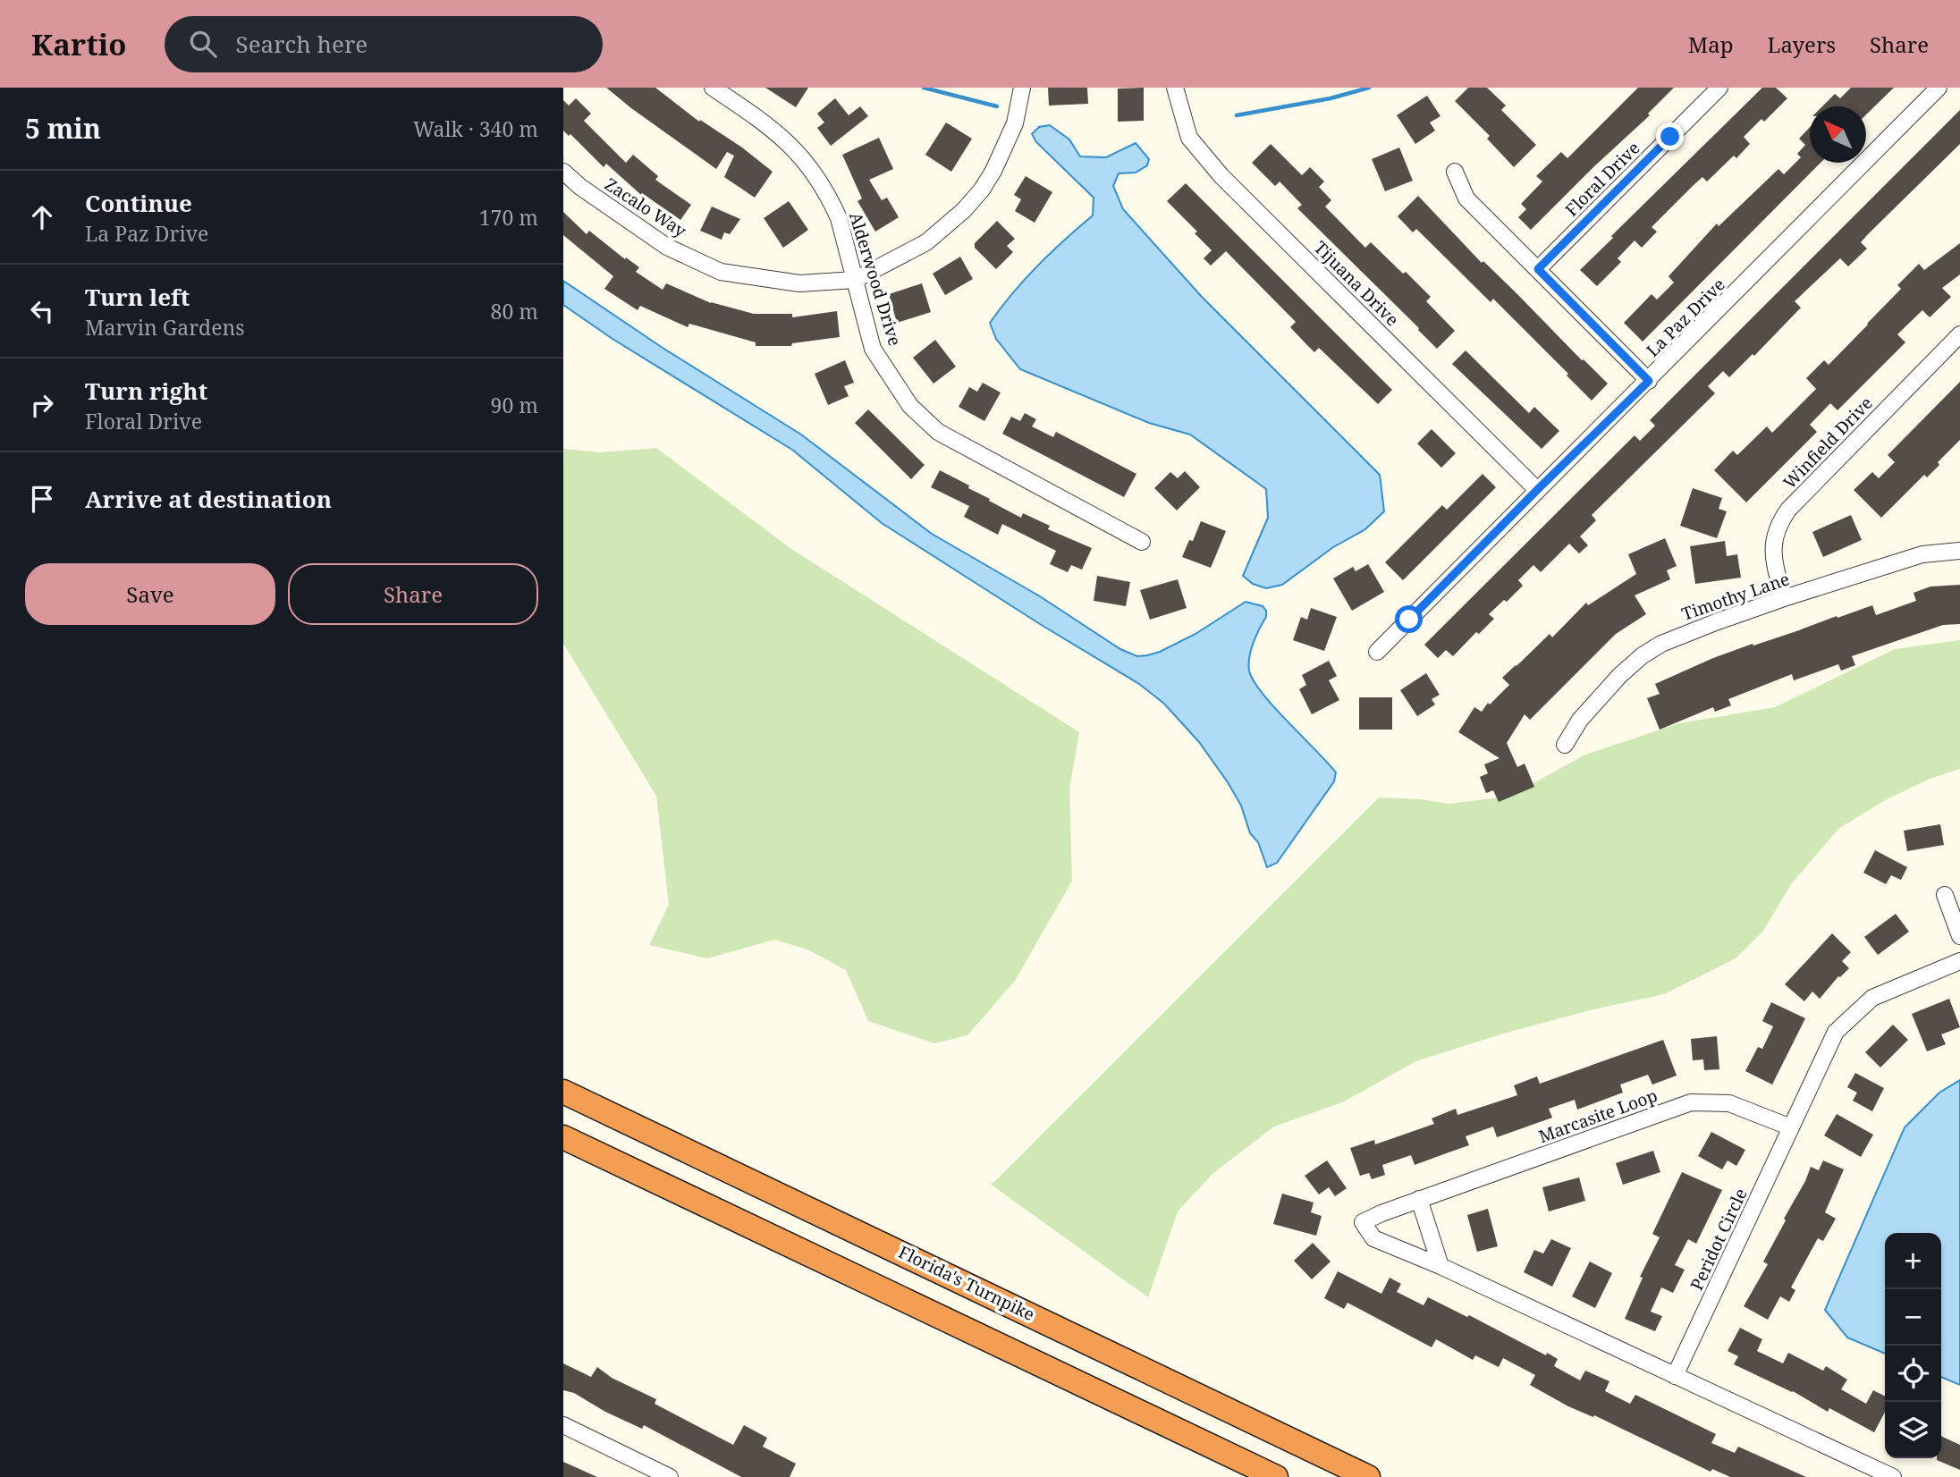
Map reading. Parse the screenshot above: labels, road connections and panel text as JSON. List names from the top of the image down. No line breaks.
{"streets":{"highway":["Florida's Turnpike"],"street":["Floral Drive","Zacalo Way","Alderwood Drive","Tijuana Drive","La Paz Drive","Winfield Drive","Timothy Lane","Marcasite Loop","Peridot Circle"]},"crossings":[["Zacalo Way","Alderwood Drive"],["Tijuana Drive","La Paz Drive"],["Winfield Drive","Timothy Lane"],["Marcasite Loop","Peridot Circle"]],"north":"top left","page":{"header":"Kartio","search":"Search here","nav":["Map","Layers","Share"],"heading":["5 min","Walk · 340 m"],"list":[["Continue","La Paz Drive","170 m"],["Turn left","Marvin Gardens","80 m"],["Turn right","Floral Drive","90 m"],"Arrive at destination"],"buttons":["Save","Share"],"map_buttons":["+","−"]}}
